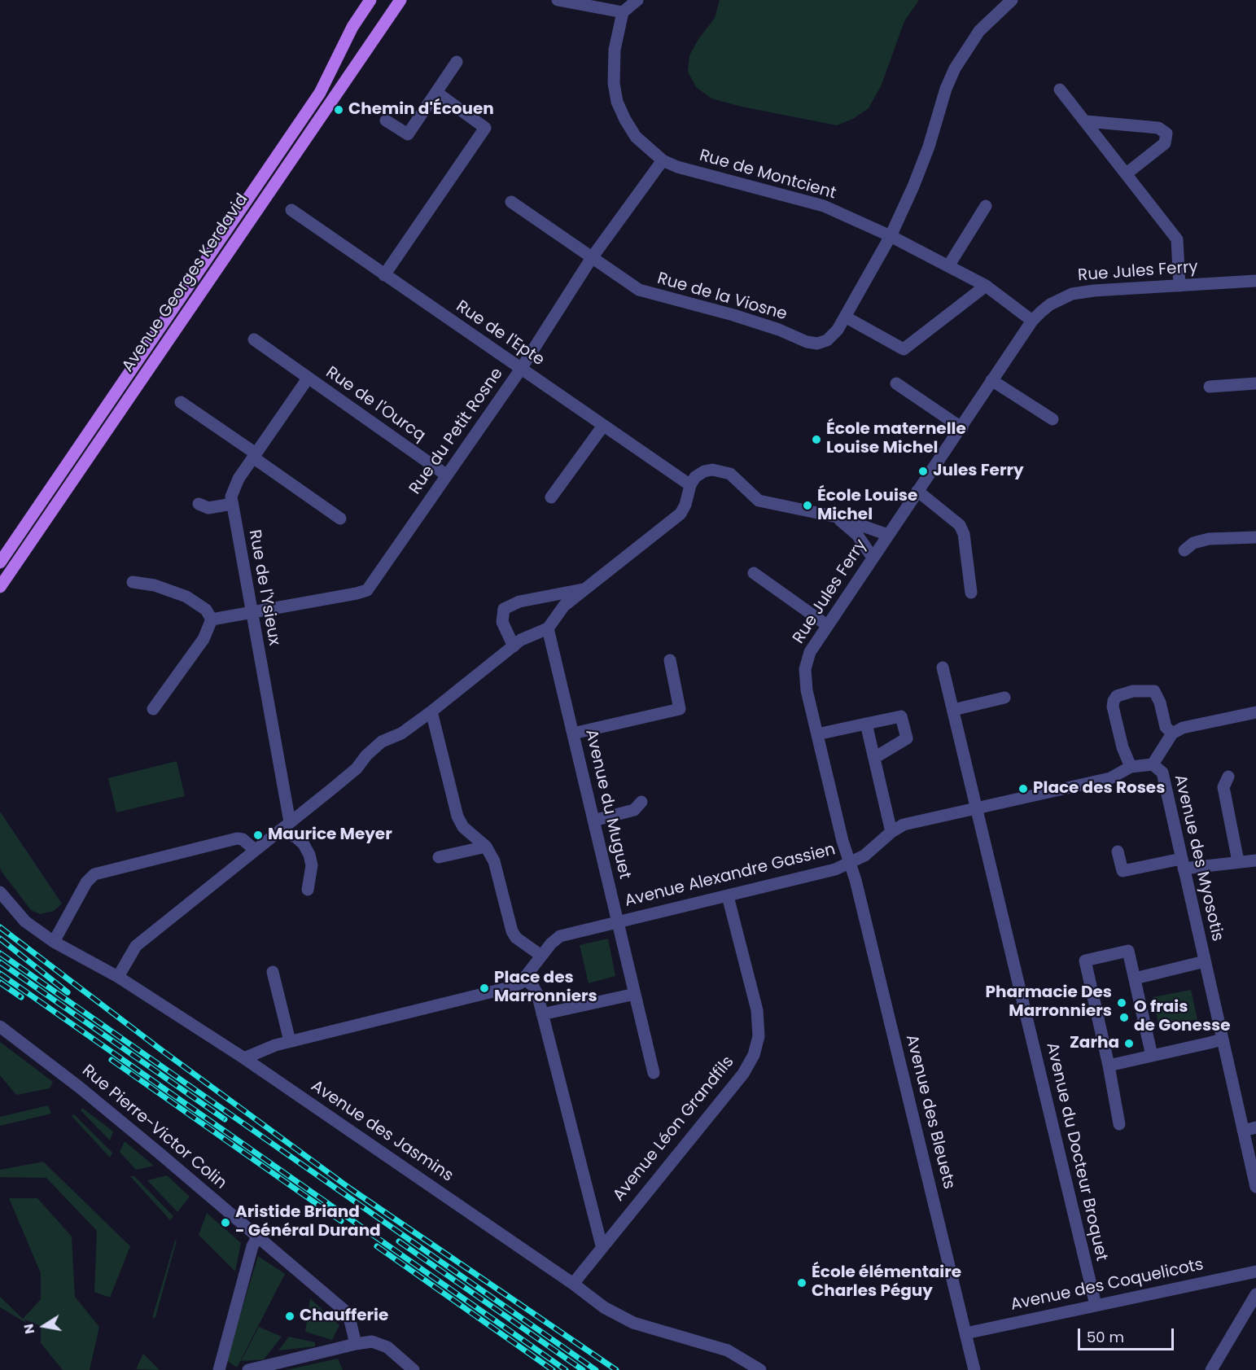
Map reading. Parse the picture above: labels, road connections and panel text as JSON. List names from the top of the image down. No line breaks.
{"streets":{"main road":["Avenue Georges Kerdavid"],"street":["Rue de Montcient","Rue Jules Ferry","Rue de la Viosne","Rue de l'Epte","Rue de l'Ourcq","Rue du Petit Rosne","Rue de l'Ysieux","Avenue du Muguet","Avenue des Myosotis","Avenue Alexandre Gassien","Avenue des Bleuets","Rue Pierre-Victor Colin","Avenue Léon Grandfils","Avenue des Jasmins","Avenue du Docteur Broquet","Avenue des Coquelicots"]},"crossings":[["Rue de Montcient","Rue Jules Ferry"],["Rue de Montcient","Rue de la Viosne"],["Rue de Montcient","Rue du Petit Rosne"],["Rue Jules Ferry","Avenue Alexandre Gassien"],["Rue Jules Ferry","Avenue des Bleuets"],["Rue de la Viosne","Rue du Petit Rosne"],["Rue de l'Epte","Rue du Petit Rosne"],["Rue de l'Ourcq","Rue du Petit Rosne"],["Rue de l'Ourcq","Rue de l'Ysieux"],["Rue du Petit Rosne","Rue de l'Ysieux"],["Avenue du Muguet","Avenue Alexandre Gassien"],["Avenue des Myosotis","Avenue Alexandre Gassien"],["Avenue Alexandre Gassien","Avenue des Bleuets"],["Avenue Alexandre Gassien","Avenue Léon Grandfils"],["Avenue Alexandre Gassien","Avenue du Docteur Broquet"],["Avenue des Bleuets","Avenue des Coquelicots"],["Avenue Léon Grandfils","Avenue des Jasmins"],["Avenue du Docteur Broquet","Avenue des Coquelicots"]],"places":["Chemin d'Écouen","École maternelle Louise Michel","Jules Ferry","École Louise Michel","Place des Roses","Maurice Meyer","Place des Marronniers","Pharmacie Des Marronniers","O frais de Gonesse","Zarha","Aristide Briand - Général Durand","École élémentaire Charles Péguy","Chaufferie"],"scale_bar":"50 m","north":"left"}
